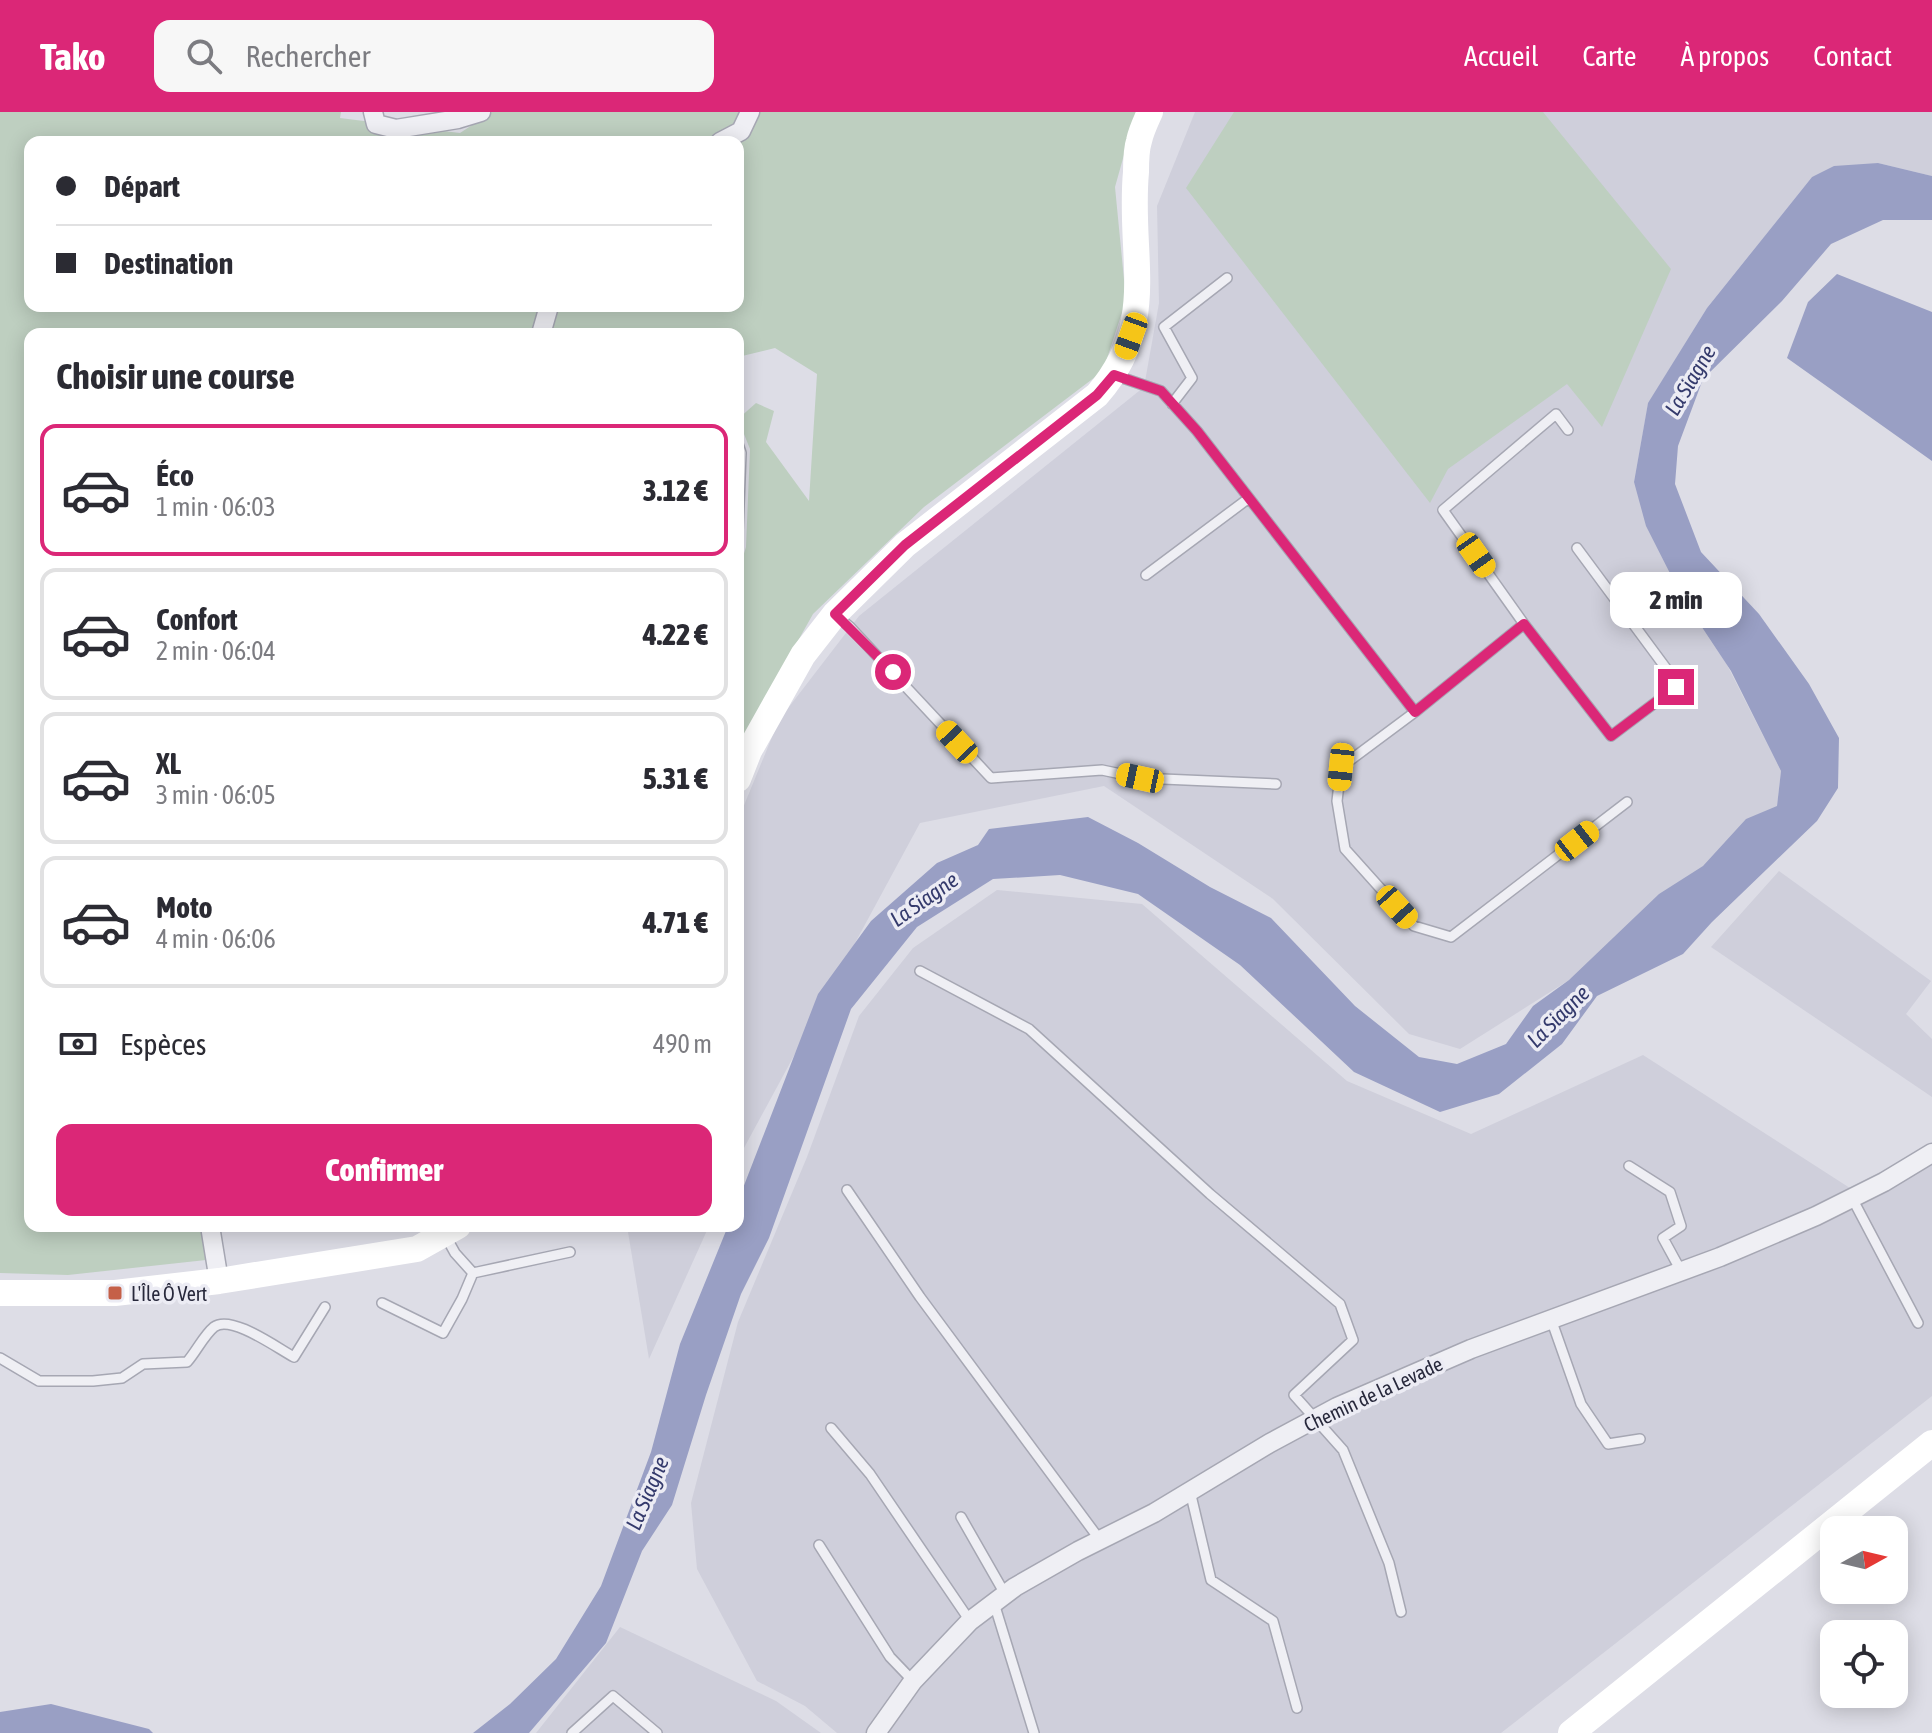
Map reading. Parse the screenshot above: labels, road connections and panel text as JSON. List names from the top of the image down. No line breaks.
{"streets":{"street":["Chemin de la Levade"]},"water":["La Siagne"],"places":{"transit":["L'Île Ô Vert"]},"north":"right","page":{"header":"Tako","search":"Rechercher","nav":["Accueil","Carte","À propos","Contact"],"banner":["Départ","Destination"],"heading":"Choisir une course","list":[{"name":"Éco","note":"1 min · 06:03","value":"3.12 €"},{"name":"Confort","note":"2 min · 06:04","value":"4.22 €"},{"name":"XL","note":"3 min · 06:05","value":"5.31 €"},{"name":"Moto","note":"4 min · 06:06","value":"4.71 €"}],"bubble":"2 min","pay":["Espèces","490 m"],"buttons":"Confirmer"}}
